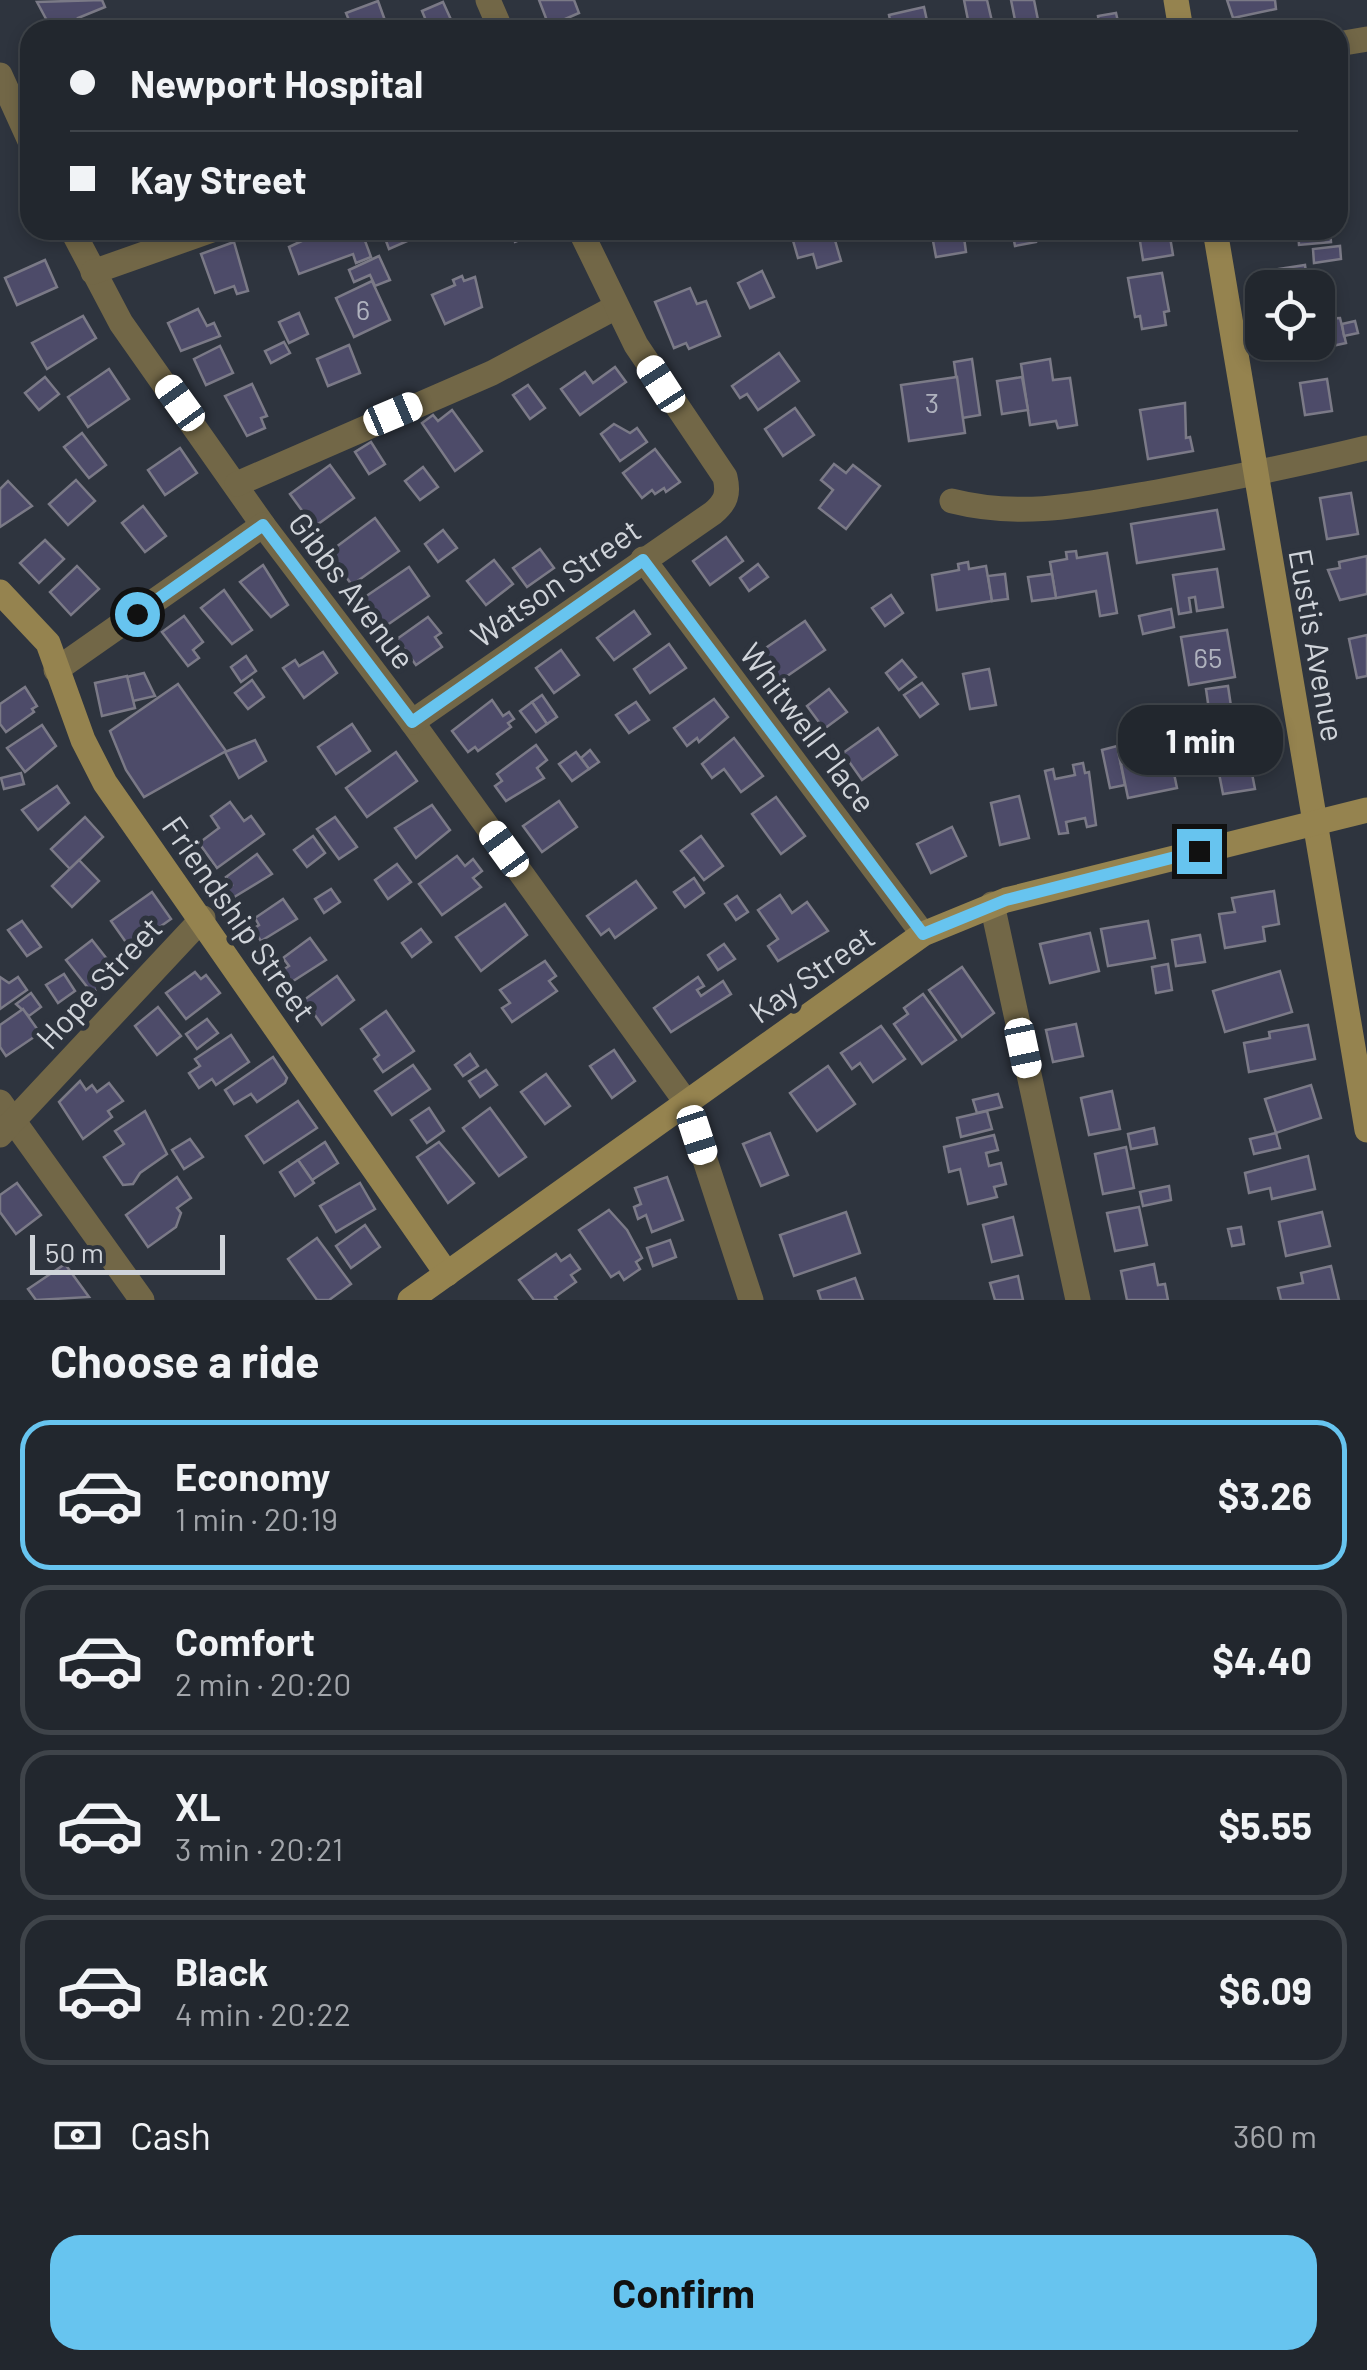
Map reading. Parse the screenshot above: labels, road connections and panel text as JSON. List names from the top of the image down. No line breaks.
{"streets":{"street":["Watson Street","Gibbs Avenue","Eustis Avenue","Whitwell Place","Friendship Street","Kay Street","Hope Street"]},"crossings":[["Watson Street","Gibbs Avenue"],["Watson Street","Whitwell Place"],["Gibbs Avenue","Kay Street"],["Eustis Avenue","Kay Street"],["Whitwell Place","Kay Street"],["Friendship Street","Kay Street"],["Friendship Street","Hope Street"]],"house_numbers":["6","3","65"],"scale_bar":"50 m","page":{"banner":["Newport Hospital","Kay Street"],"bubble":"1 min","scale":"50 m","heading":"Choose a ride","list":[{"name":"Economy","note":"1 min · 20:19","value":"$3.26"},{"name":"Comfort","note":"2 min · 20:20","value":"$4.40"},{"name":"XL","note":"3 min · 20:21","value":"$5.55"},{"name":"Black","note":"4 min · 20:22","value":"$6.09"}],"pay":["Cash","360 m"],"buttons":"Confirm"}}
